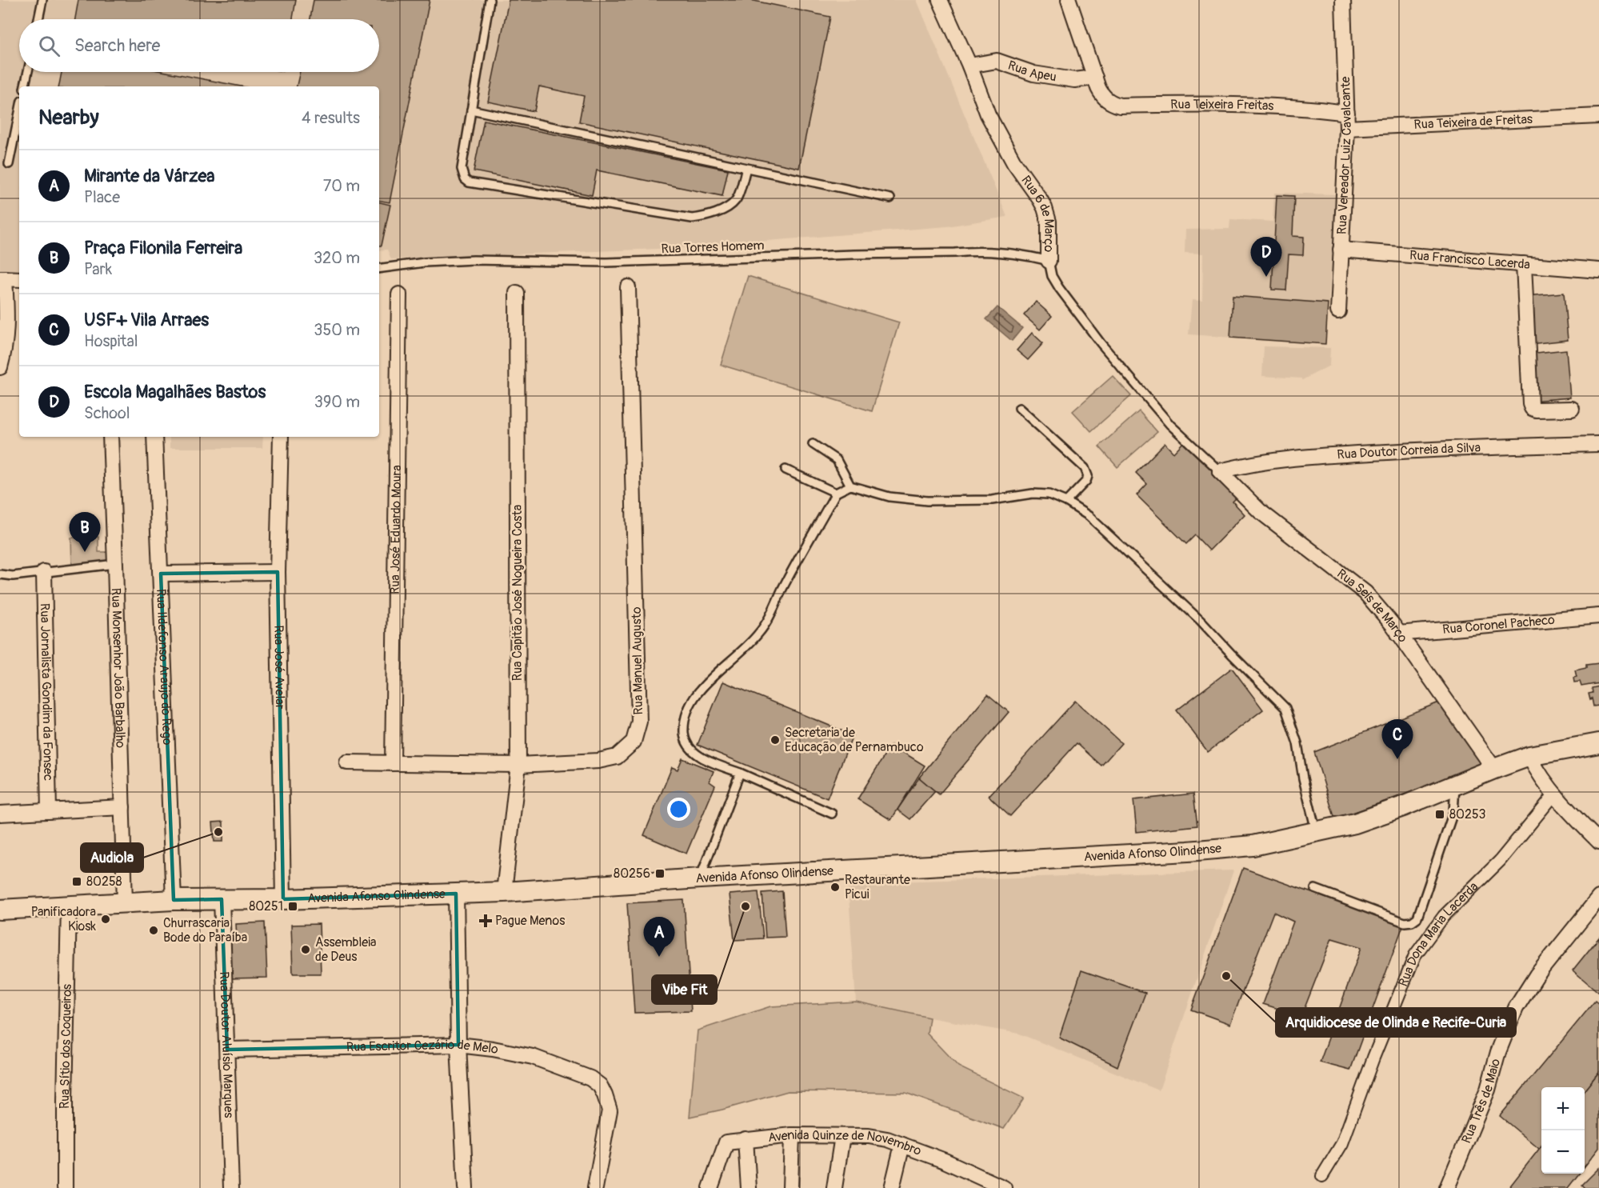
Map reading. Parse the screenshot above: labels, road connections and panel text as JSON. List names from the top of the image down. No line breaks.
{"streets":{"main road":["Avenida Afonso Olindense"],"street":["Rua Apeu","Rua Teixeira Freitas","Rua Teixeira de Freitas","Rua Vereador Luiz Cavalcante","Rua 6 de Março","Rua Francisco Lacerda","Rua Doutor Correia da Silva","Rua José Eduardo Moura","Rua Capitão José Nogueira Costa","Rua Seis de Março","Rua Coronel Pacheco","Rua Manuel Augusto","Rua José Avelar","Rua Ildefonso Araújo do Rego","Rua Monsenhor João Barbalho","Rua Jornalista Gondim da Fonsec","Rua Dona Maria Lacerda","Rua Doutor Aluísio Marques","Rua Sítio dos Coqueiros","Rua Escritor Cezário de Melo","Rua Três de Maio","Avenida Quinze de Novembro"],"lane":["Rua Torres Homem"]},"crossings":[["Rua Apeu","Rua Teixeira Freitas"],["Rua Apeu","Rua 6 de Março"],["Rua Teixeira Freitas","Rua Vereador Luiz Cavalcante"],["Rua Teixeira de Freitas","Rua Vereador Luiz Cavalcante"],["Rua Vereador Luiz Cavalcante","Rua Francisco Lacerda"],["Rua 6 de Março","Rua Torres Homem"],["Rua 6 de Março","Rua Doutor Correia da Silva"],["Rua 6 de Março","Rua Seis de Março"],["Rua Doutor Correia da Silva","Rua Seis de Março"],["Rua José Eduardo Moura","Rua Manuel Augusto"],["Rua Capitão José Nogueira Costa","Rua Manuel Augusto"],["Rua Capitão José Nogueira Costa","Avenida Afonso Olindense"],["Rua Seis de Março","Rua Coronel Pacheco"],["Rua Seis de Março","Avenida Afonso Olindense"],["Rua José Avelar","Avenida Afonso Olindense"],["Rua Ildefonso Araújo do Rego","Avenida Afonso Olindense"],["Rua Monsenhor João Barbalho","Avenida Afonso Olindense"],["Avenida Afonso Olindense","Rua Doutor Aluísio Marques"],["Avenida Afonso Olindense","Rua Sítio dos Coqueiros"],["Rua Doutor Aluísio Marques","Rua Escritor Cezário de Melo"]],"places":{"other":["Secretaria de Educação de Pernambuco","Audiola","Restaurante Picui","Vibe Fit","Panificadora Kiosk","Churrascaria Bode do Paraíba","Assembleia de Deus","Arquidiocese de Olinda e Recife-Curia"],"transit":["80253","80256","80258","80251"],"health":["Pague Menos"]},"page":{"search":"Search here","heading":["Nearby","4 results"],"list":[{"mark":"A","name":"Mirante da Várzea","note":"Place","value":"70 m"},{"mark":"B","name":"Praça Filonila Ferreira","note":"Park","value":"320 m"},{"mark":"C","name":"USF+ Vila Arraes","note":"Hospital","value":"350 m"},{"mark":"D","name":"Escola Magalhães Bastos","note":"School","value":"390 m"}],"pins":["D","B","C","A"],"map_buttons":["+","−"]}}
